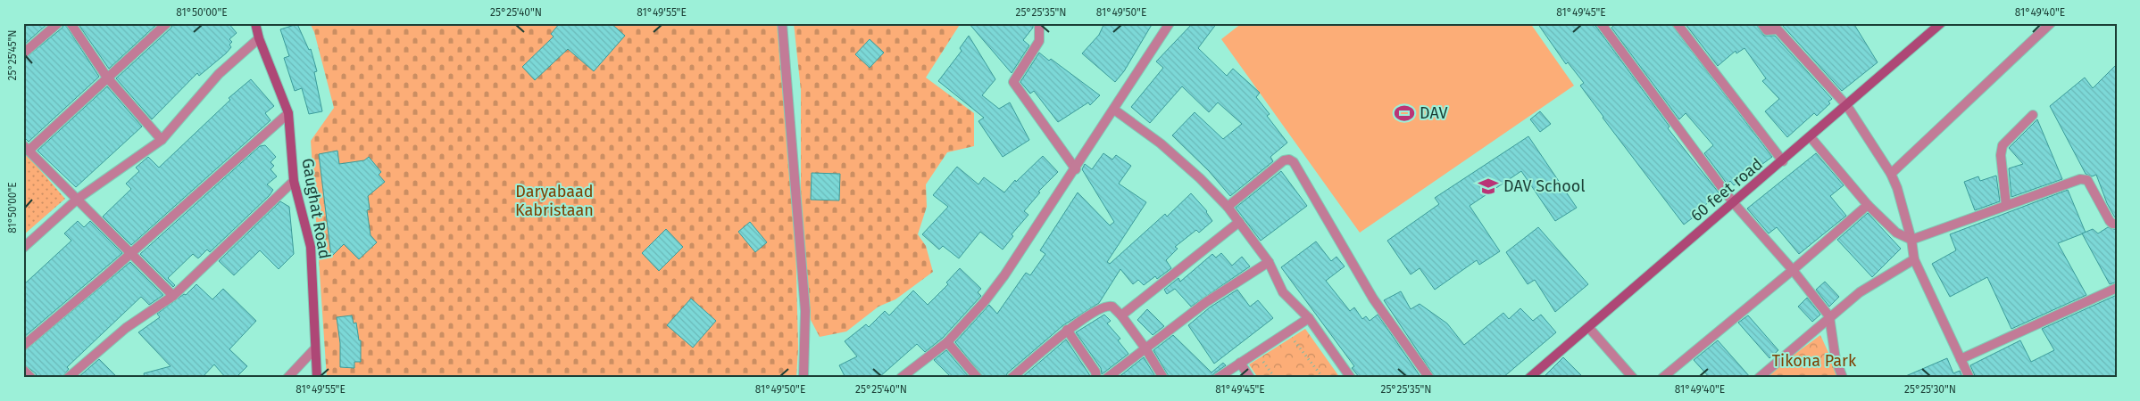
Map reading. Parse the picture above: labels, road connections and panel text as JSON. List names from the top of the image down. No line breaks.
{"streets":{"street":["60 feet road","Gaughat Road"]},"parks":["Daryabaad Kabristaan","Tikona Park"],"places":{"sports":["DAV"],"school or university":["DAV School"]},"coordinates":["81°50'00\"E","25°25'40\"N","81°49'55\"E","25°25'35\"N","81°49'50\"E","81°49'45\"E","81°49'40\"E","25°25'45\"N","25°25'30\"N"]}
